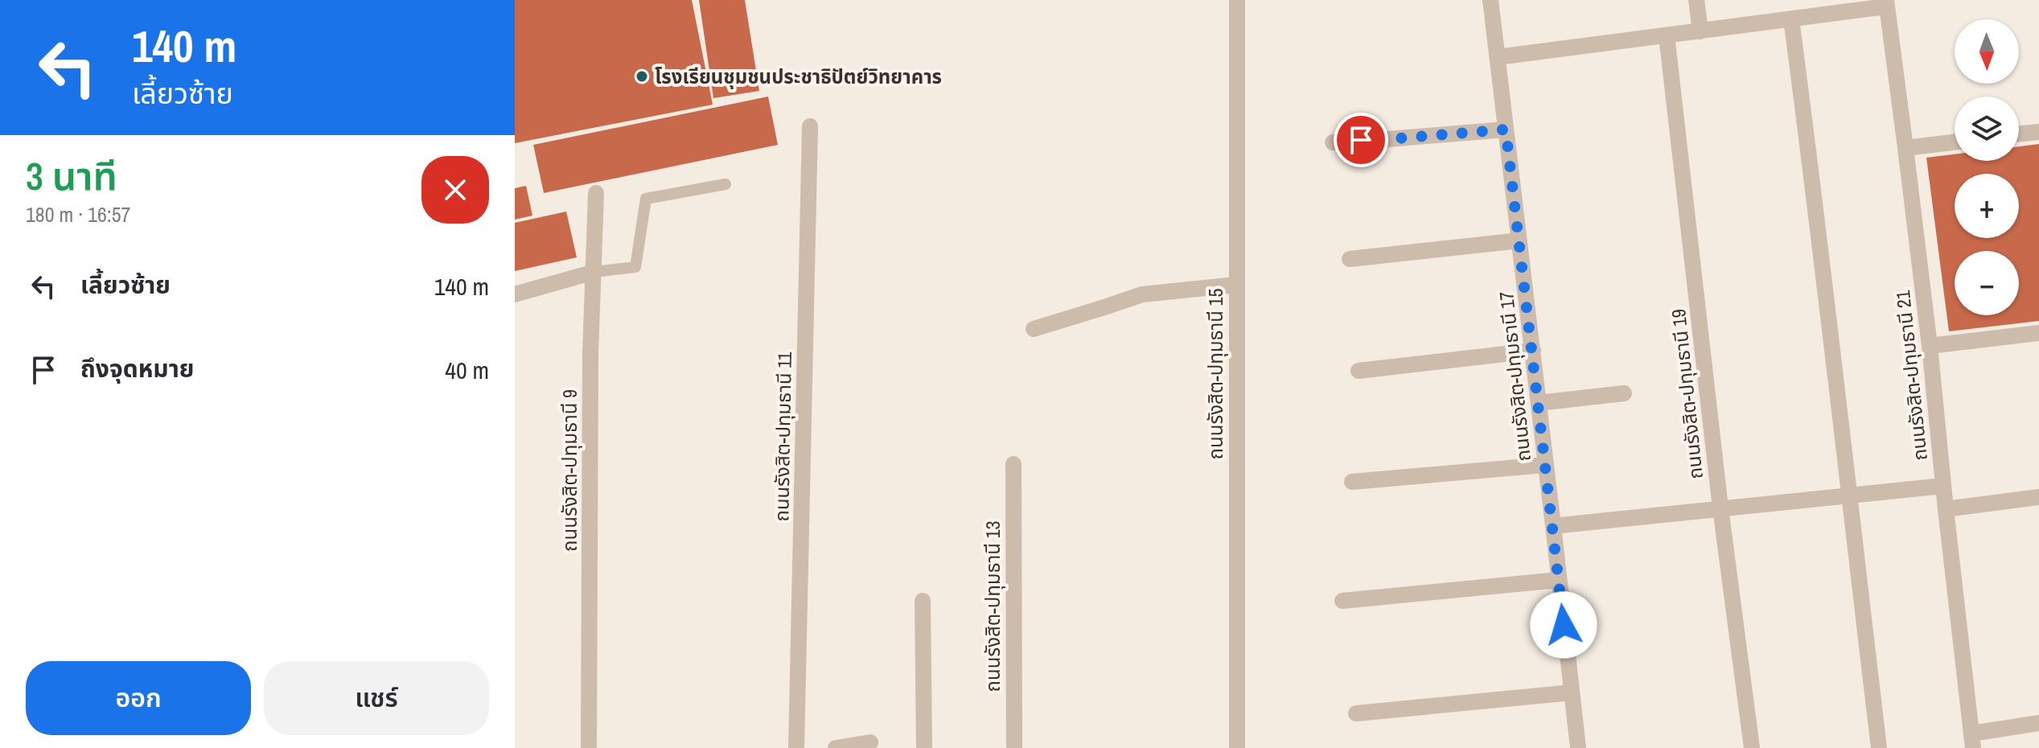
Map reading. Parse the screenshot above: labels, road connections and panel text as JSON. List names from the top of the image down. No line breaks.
{"streets":{"street":["ถนนรังสิต-ปทุมธานี 15","ถนนรังสิต-ปทุมธานี 21","ถนนรังสิต-ปทุมธานี 17","ถนนรังสิต-ปทุมธานี 19","ถนนรังสิต-ปทุมธานี 11","ถนนรังสิต-ปทุมธานี 9","ถนนรังสิต-ปทุมธานี 13"]},"places":["โรงเรียนชุมชนประชาธิปัตย์วิทยาคาร"],"north":"bottom","page":{"turn":["140 m","เลี้ยวซ้าย"],"map_buttons":["+","−"],"heading":["3 นาที","180 m · 16:57"],"list":[{"name":"เลี้ยวซ้าย","value":"140 m"},{"name":"ถึงจุดหมาย","value":"40 m"}],"buttons":["ออก","แชร์"]}}
